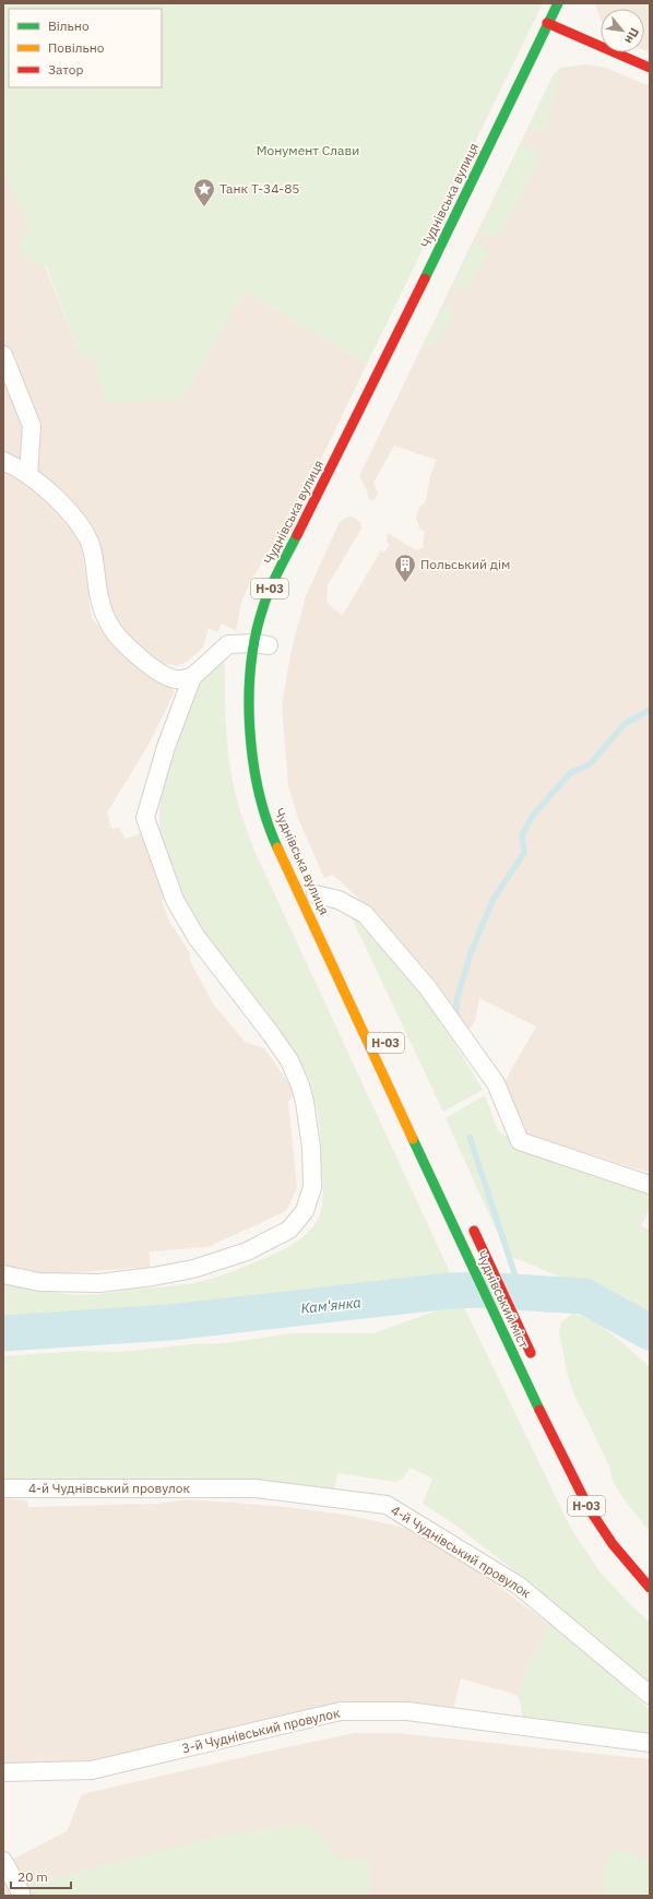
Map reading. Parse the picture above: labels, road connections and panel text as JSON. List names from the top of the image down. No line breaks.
{"streets":{"main road":["Чуднівська вулиця","Н-03","Чуднівський міст"],"street":["4-й Чуднівський провулок","3-й Чуднівський провулок"]},"crossings":[["Чуднівська вулиця","Чуднівський міст"]],"water":["Кам'янка"],"parks":["Монумент Слави"],"places":{"place":["Танк Т-34-85"],"building":["Польський дім"]},"legend":["Вільно","Повільно","Затор"],"scale_bar":"20 m","north":"bottom right"}
